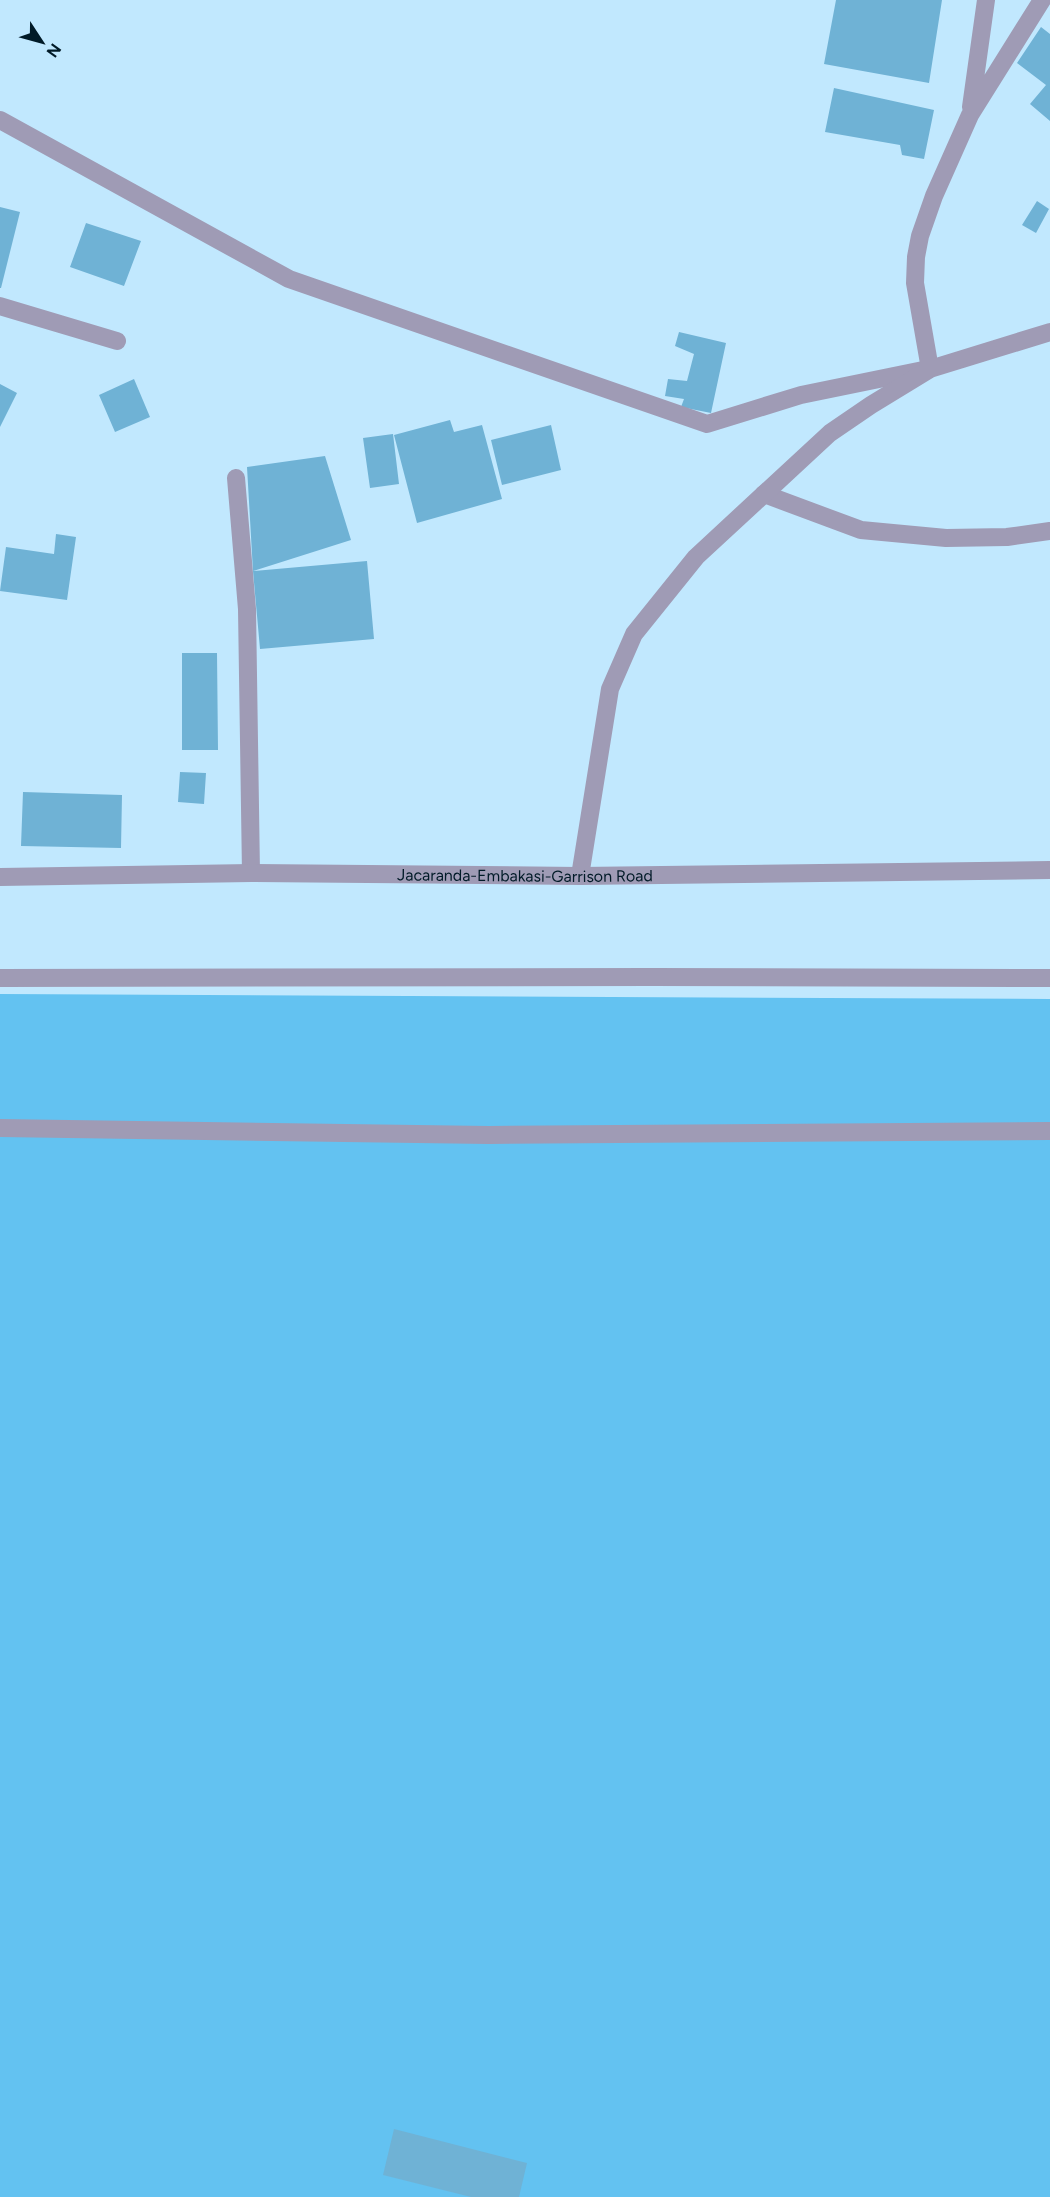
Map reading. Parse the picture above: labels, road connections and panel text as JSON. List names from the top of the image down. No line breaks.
{"streets":{"street":["Jacaranda-Embakasi-Garrison Road"]},"north":"bottom right"}
